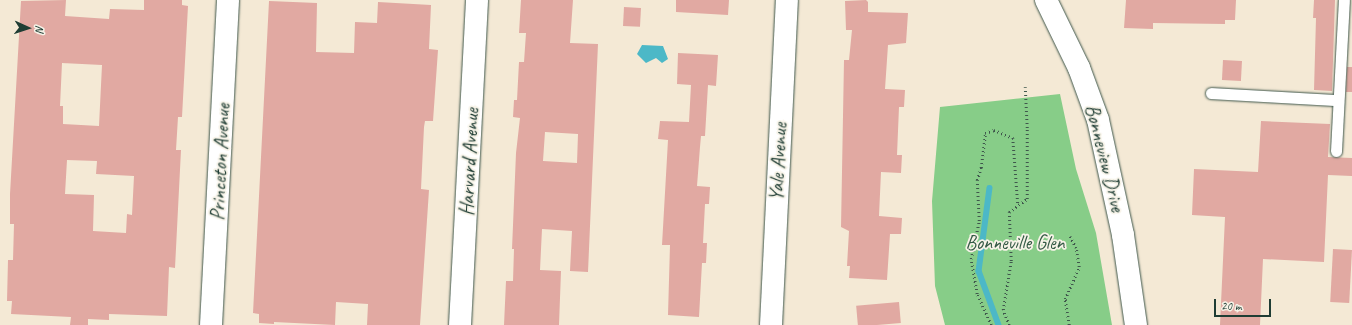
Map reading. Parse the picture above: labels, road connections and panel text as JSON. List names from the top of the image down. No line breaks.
{"streets":{"street":["Bonneview Drive","Princeton Avenue","Harvard Avenue","Yale Avenue"]},"parks":["Bonneville Glen"],"scale_bar":"20 m","north":"right"}
